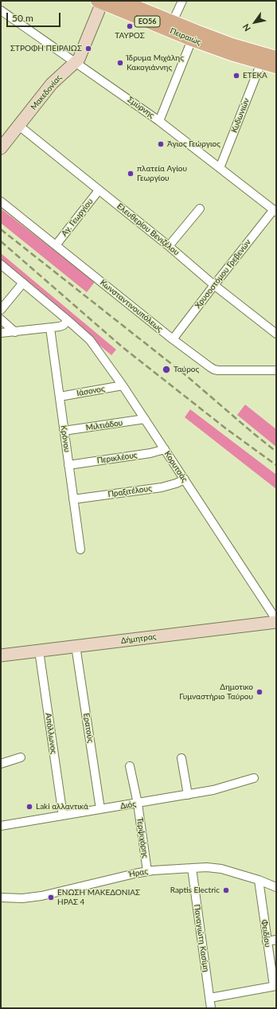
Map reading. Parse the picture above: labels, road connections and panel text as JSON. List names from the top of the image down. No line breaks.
{"streets":{"main road":["ΕΟ56","Πειραιώς"],"street":["Μακεδονίας","Σμύρνης","Κυδωνιών","Αγ. Γεωργίου","Ελευθερίου Βενιζέλου","Χρυσοστόμου Γρεβενών","Κωνσταντινουπόλεως","Ιάσονος","Μιλτιάδου","Κρόνου","Περικλέους","Κορυτσάς","Πραξιτέλους","Δήμητρας","Ερατούς","Απόλλωνος","Διός","Τερψιχόρης","Ήρας","Φειδίου","Παναγιώτη Κασίμη"]},"crossings":[["Πειραιώς","Μακεδονίας"],["Πειραιώς","Κυδωνιών"],["Μακεδονίας","Σμύρνης"],["Μακεδονίας","Ελευθερίου Βενιζέλου"],["Σμύρνης","Κυδωνιών"],["Σμύρνης","Χρυσοστόμου Γρεβενών"],["Αγ. Γεωργίου","Ελευθερίου Βενιζέλου"],["Αγ. Γεωργίου","Κωνσταντινουπόλεως"],["Ελευθερίου Βενιζέλου","Χρυσοστόμου Γρεβενών"],["Χρυσοστόμου Γρεβενών","Κωνσταντινουπόλεως"],["Ιάσονος","Κρόνου"],["Ιάσονος","Κορυτσάς"],["Μιλτιάδου","Κρόνου"],["Μιλτιάδου","Κορυτσάς"],["Κρόνου","Περικλέους"],["Κρόνου","Πραξιτέλους"],["Περικλέους","Κορυτσάς"],["Κορυτσάς","Πραξιτέλους"],["Δήμητρας","Ερατούς"],["Δήμητρας","Απόλλωνος"],["Ερατούς","Διός"],["Απόλλωνος","Διός"],["Διός","Τερψιχόρης"],["Τερψιχόρης","Ήρας"],["Ήρας","Φειδίου"],["Ήρας","Παναγιώτη Κασίμη"]],"places":["ΤΑΥΡΟΣ","ΣΤΡΟΦΗ ΠΕΙΡΑΙΩΣ","Ίδρυμα Μιχάλης Κακογιάννης","ΕΤΕΚΑ","Άγιος Γεώργιος","πλατεία Αγίου Γεωργίου","Ταύρος","Δημοτικο Γυμναστήριο Ταύρου","Laki αλλαντικά","Raptis Electric","ΕΝΩΣΗ ΜΑΚΕΔΟΝΙΑΣ ΗΡΑΣ 4"],"scale_bar":"50 m","north":"bottom left"}
